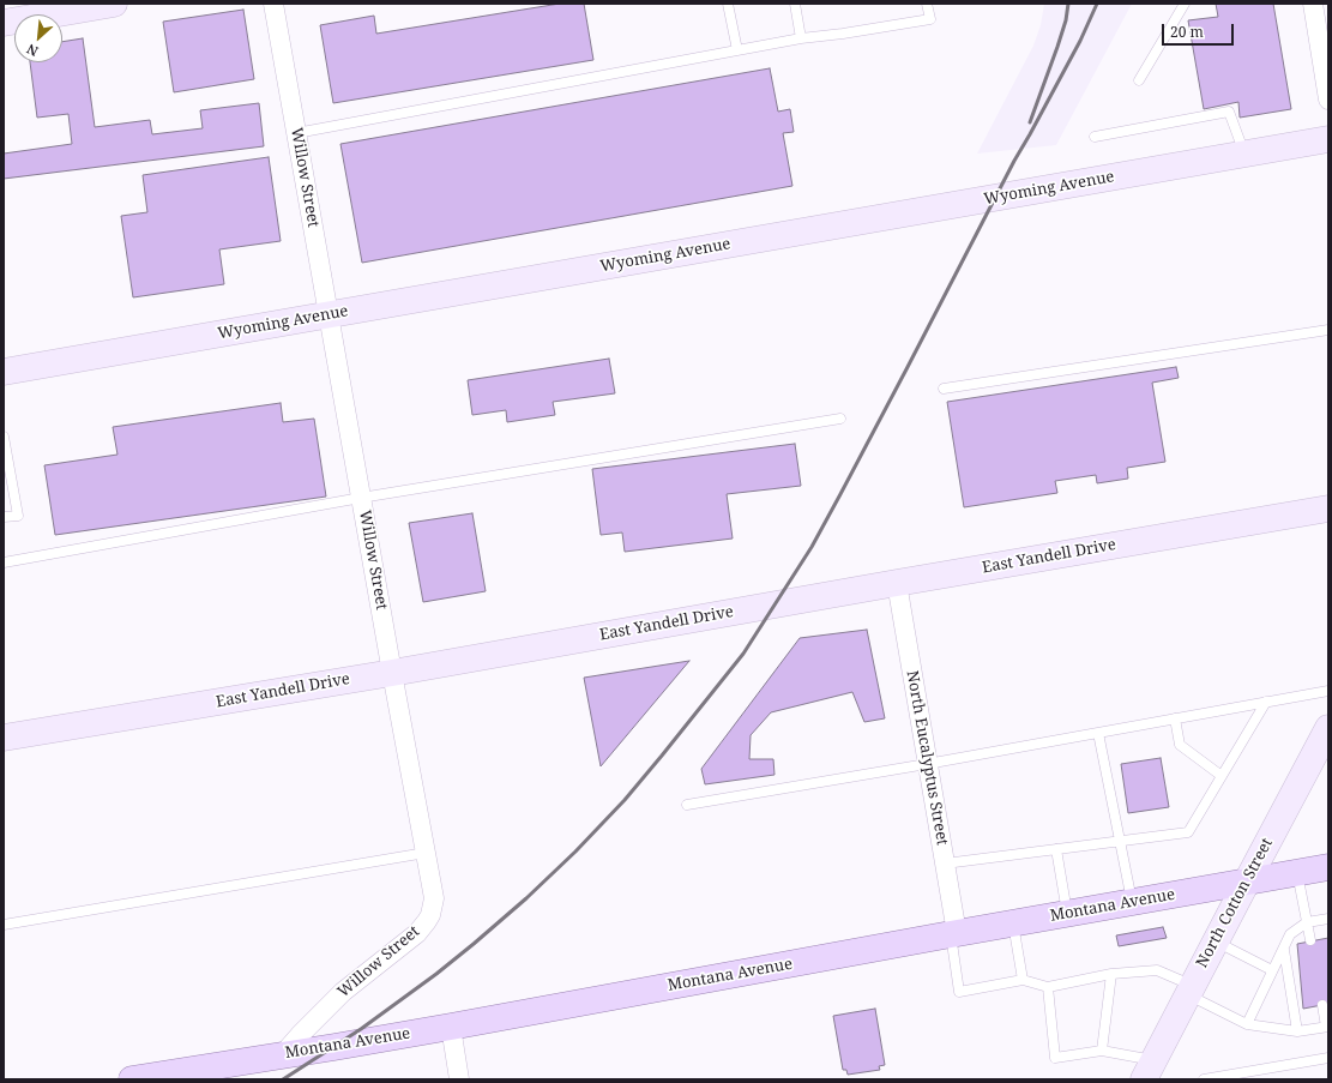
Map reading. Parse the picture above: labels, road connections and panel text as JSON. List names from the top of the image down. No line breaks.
{"streets":{"main road":["Montana Avenue"],"street":["Willow Street","Wyoming Avenue","East Yandell Drive","North Eucalyptus Street","North Cotton Street"]},"crossings":[["Willow Street","Wyoming Avenue"],["Willow Street","East Yandell Drive"],["Willow Street","Montana Avenue"],["East Yandell Drive","North Eucalyptus Street"],["North Eucalyptus Street","Montana Avenue"],["North Cotton Street","Montana Avenue"]],"scale_bar":"20 m","north":"bottom left"}
